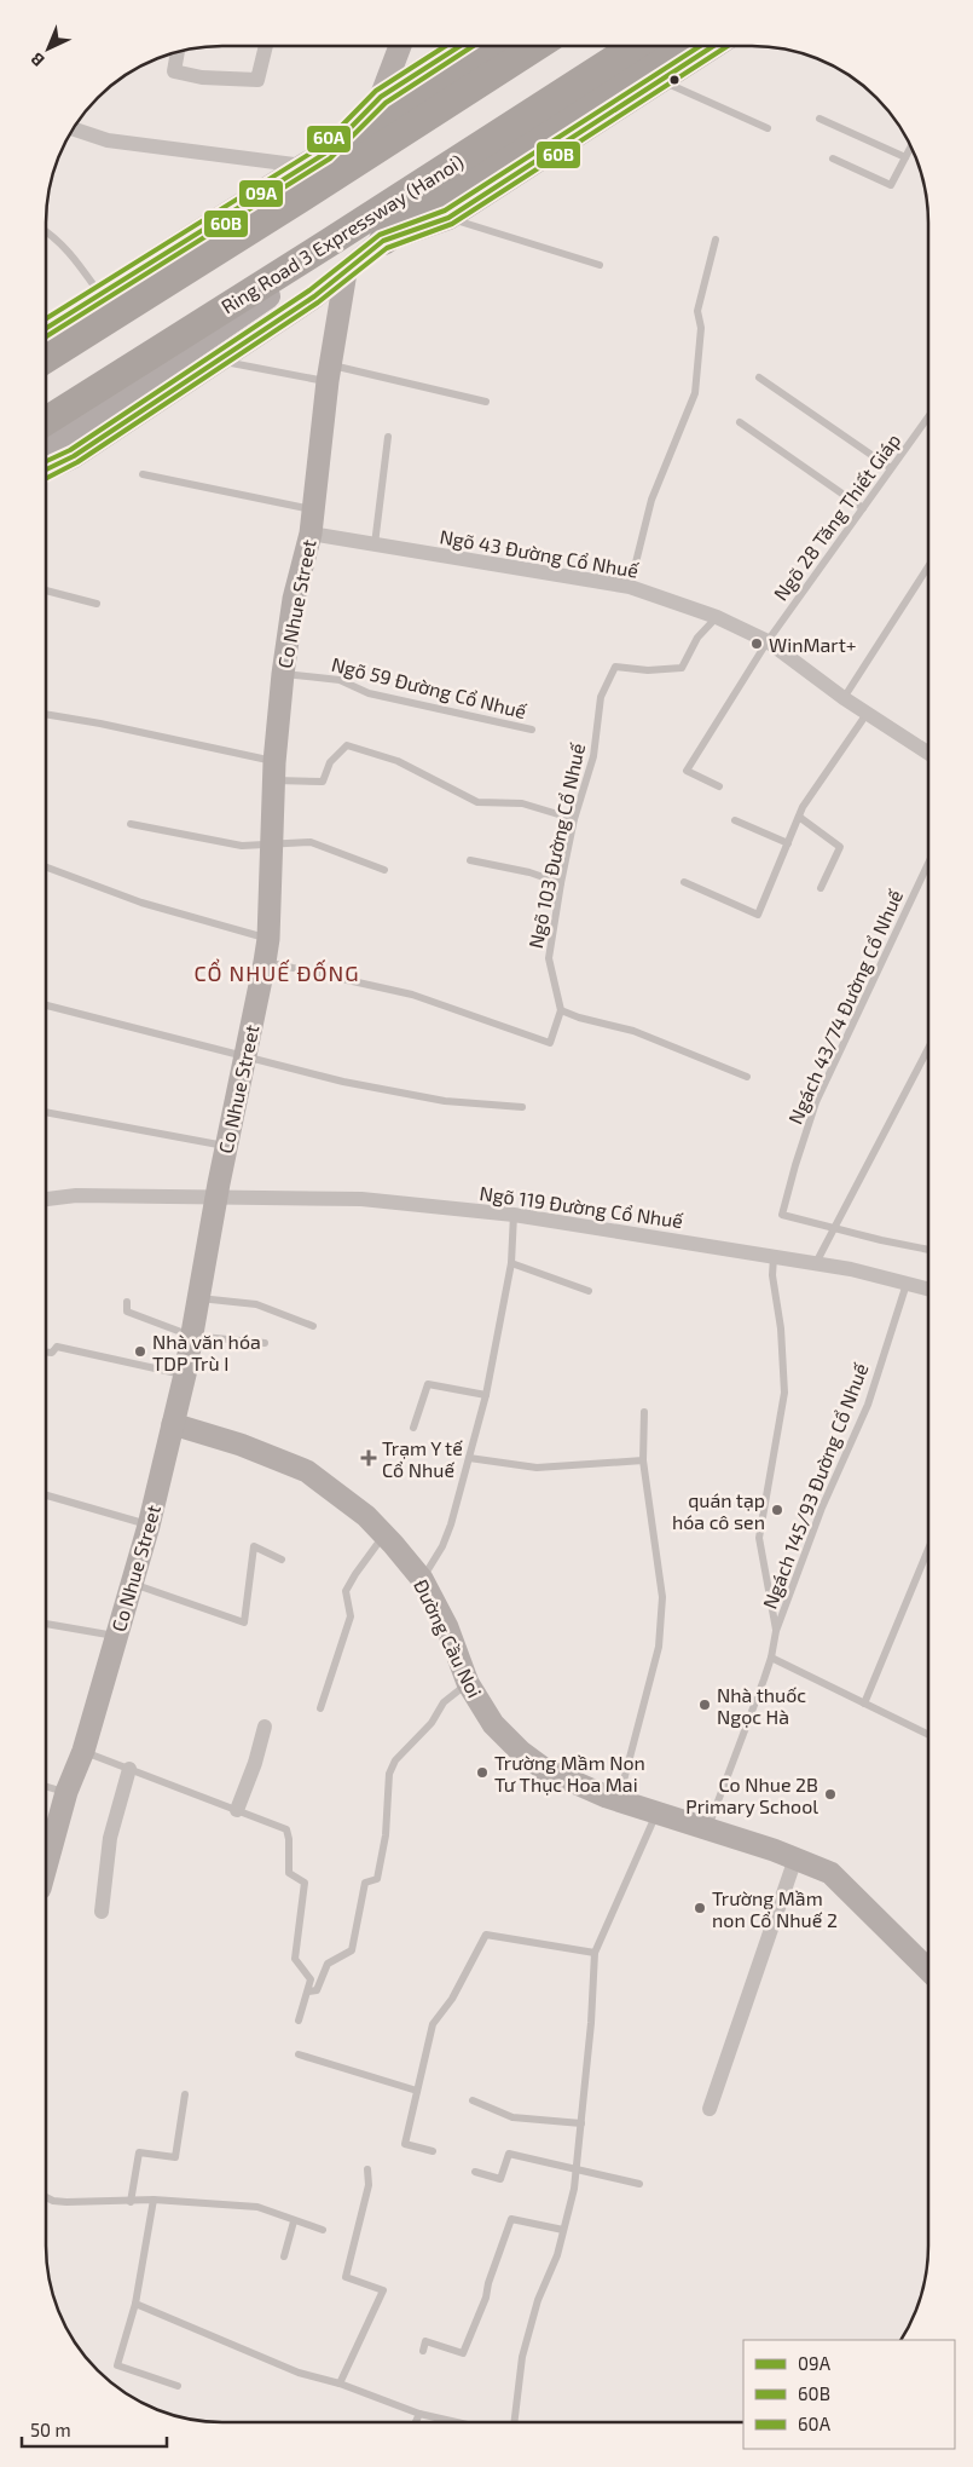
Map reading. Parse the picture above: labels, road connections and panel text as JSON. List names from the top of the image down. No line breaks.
{"streets":{"highway":["Ring Road 3 Expressway (Hanoi)"],"main road":["Co Nhue Street","Đường Cầu Noi"],"street":["Ngõ 43 Đường Cổ Nhuế","Ngõ 119 Đường Cổ Nhuế"],"lane":["Ngõ 28 Tăng Thiết Giáp","Ngõ 59 Đường Cổ Nhuế","Ngõ 103 Đường Cổ Nhuế","Ngách 43/74 Đường Cổ Nhuế","Ngách 145/93 Đường Cổ Nhuế"]},"crossings":[["Ngõ 28 Tăng Thiết Giáp","Ngõ 43 Đường Cổ Nhuế"],["Ngõ 43 Đường Cổ Nhuế","Co Nhue Street"],["Ngõ 43 Đường Cổ Nhuế","Ngõ 103 Đường Cổ Nhuế"],["Co Nhue Street","Ngõ 59 Đường Cổ Nhuế"],["Co Nhue Street","Ngõ 119 Đường Cổ Nhuế"],["Co Nhue Street","Đường Cầu Noi"],["Ngõ 119 Đường Cổ Nhuế","Ngách 145/93 Đường Cổ Nhuế"]],"districts":["CỔ NHUẾ ĐỐNG"],"places":{"other":["WinMart+","Nhà văn hóa TDP Trù I","quán tạp hóa cô sen","Nhà thuốc Ngọc Hà","Trường Mầm Non Tư Thục Hoa Mai","Co Nhue 2B Primary School","Trường Mầm non Cổ Nhuế 2"],"health":["Trạm Y tế Cổ Nhuế"]},"lines":["transit line 09A","transit line 60B","transit line 60A"],"legend":["09A","60B","60A"],"scale_bar":"50 m","north":"bottom left"}
